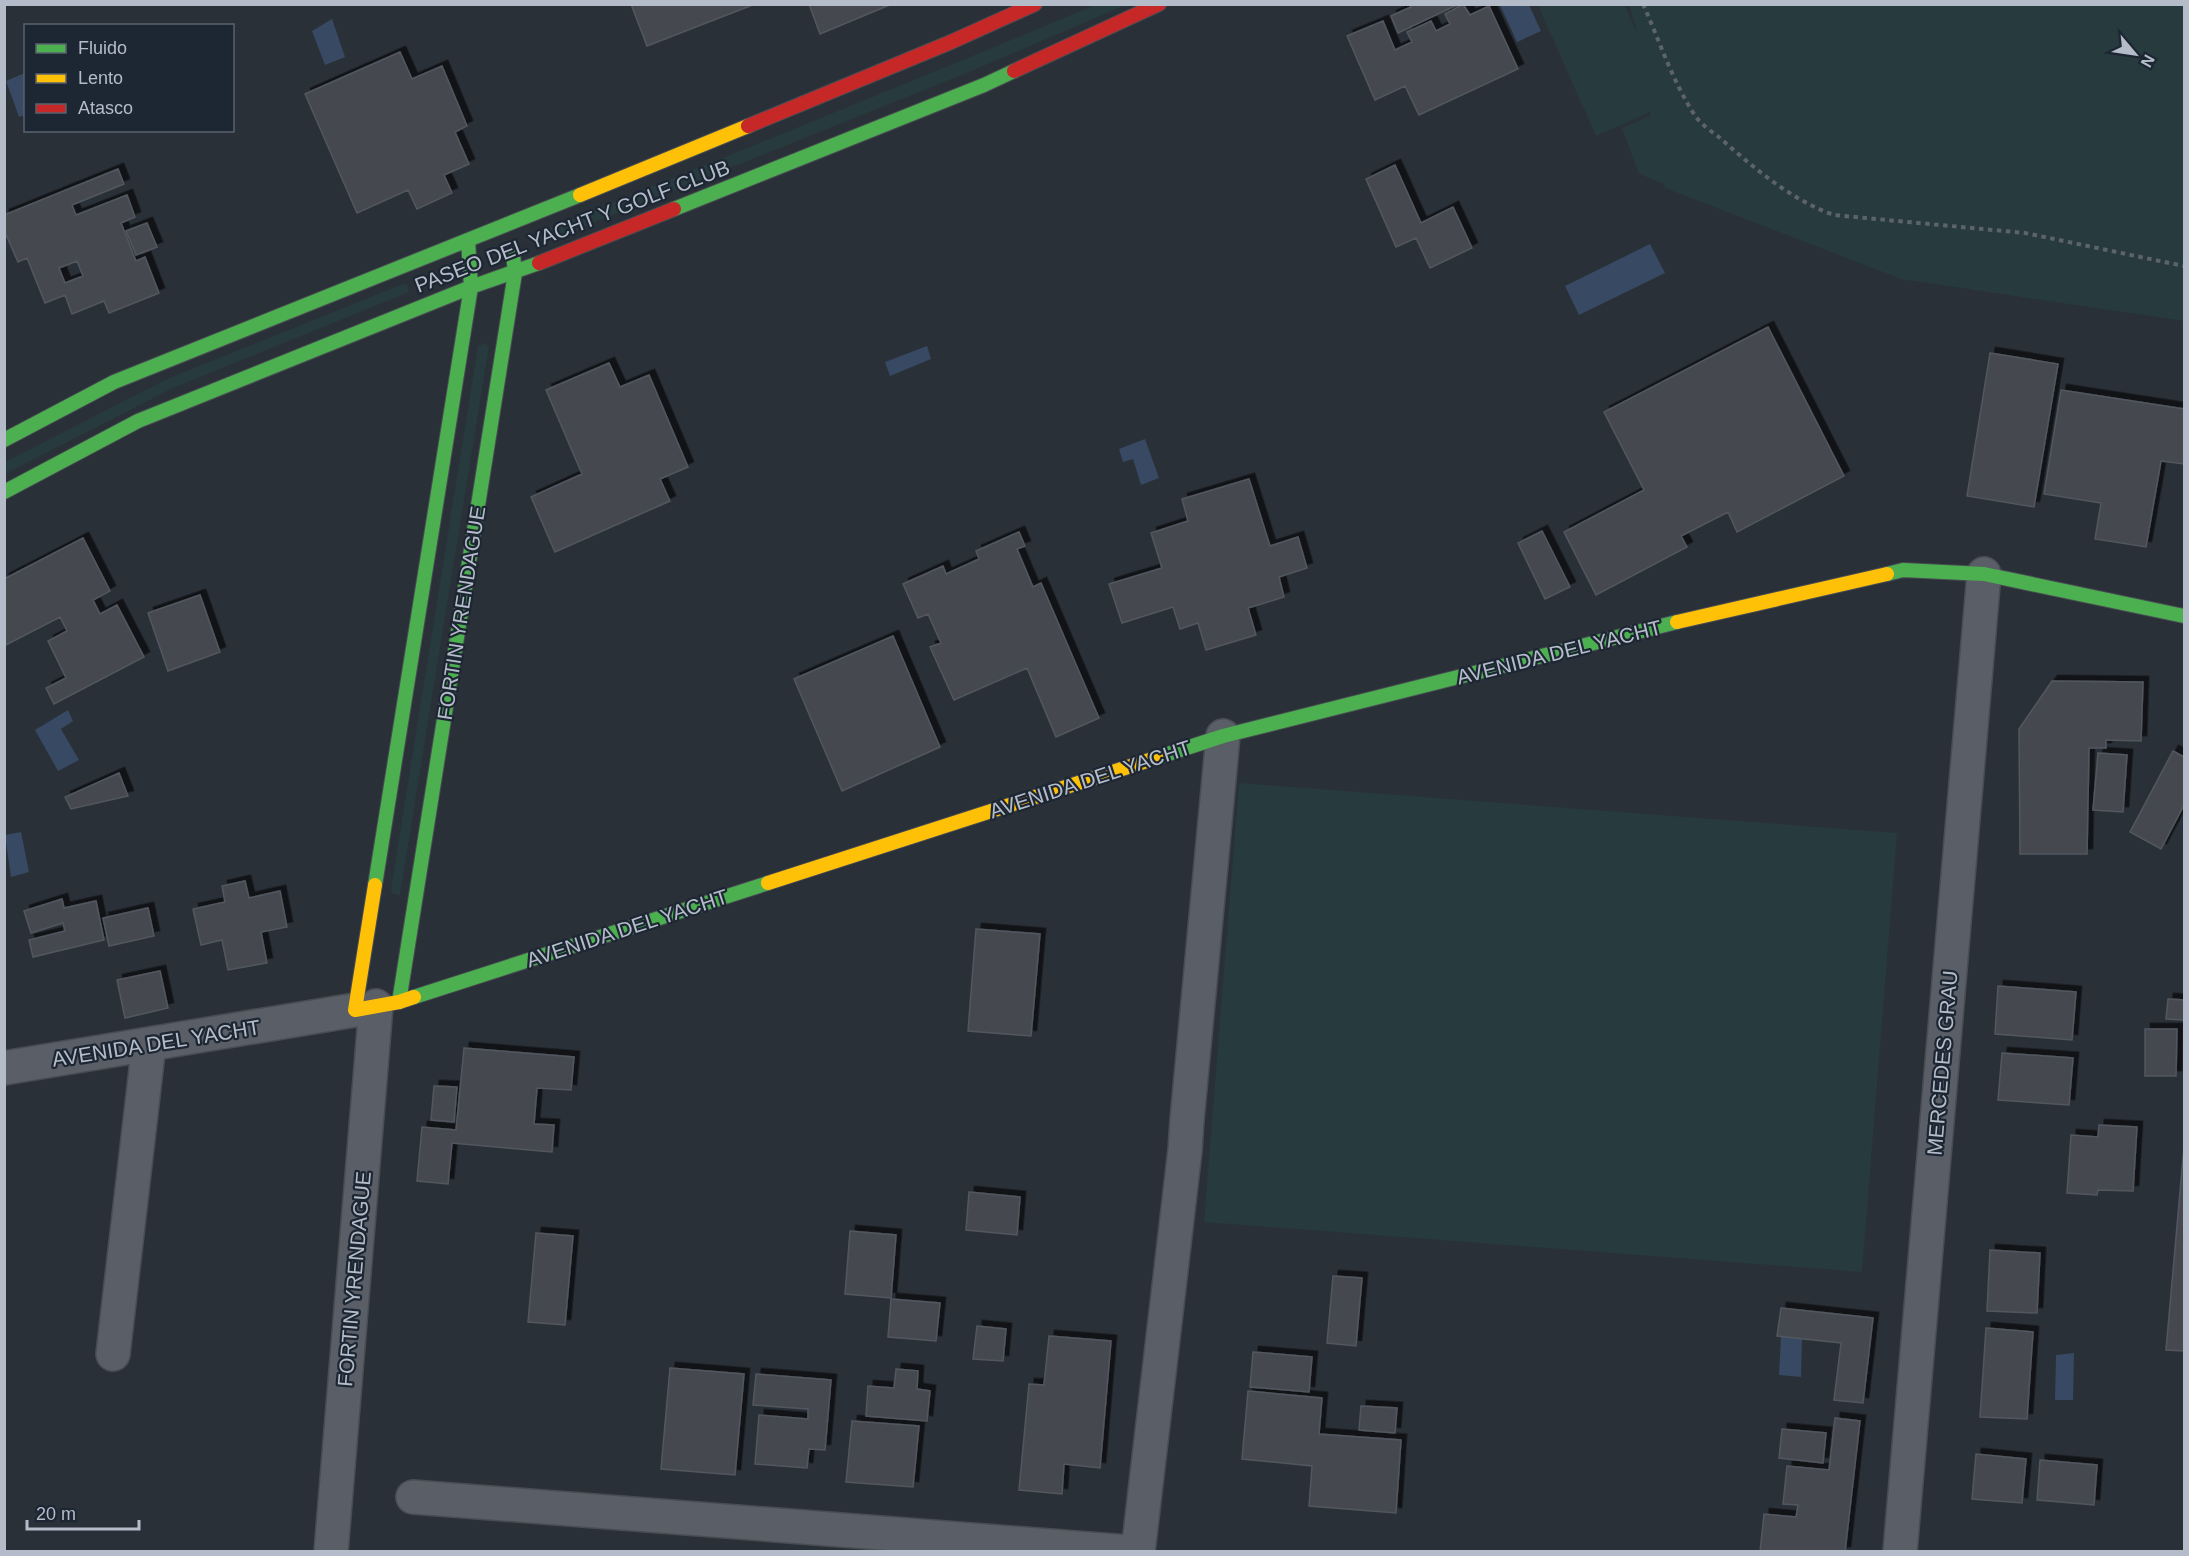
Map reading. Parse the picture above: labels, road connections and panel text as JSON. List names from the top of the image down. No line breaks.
{"streets":{"street":["PASEO DEL YACHT Y GOLF CLUB","FORTIN YRENDAGUE","AVENIDA DEL YACHT","MERCEDES GRAU"]},"crossings":[["PASEO DEL YACHT Y GOLF CLUB","FORTIN YRENDAGUE"],["FORTIN YRENDAGUE","AVENIDA DEL YACHT"],["AVENIDA DEL YACHT","MERCEDES GRAU"]],"legend":["Fluido","Lento","Atasco"],"scale_bar":"20 m","north":"bottom right"}
